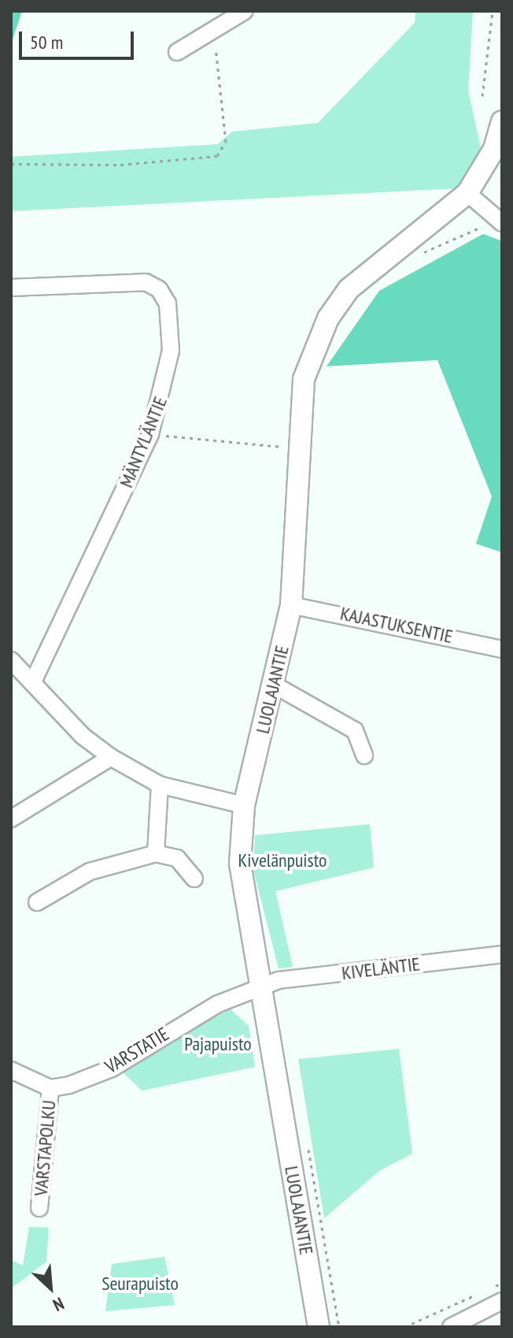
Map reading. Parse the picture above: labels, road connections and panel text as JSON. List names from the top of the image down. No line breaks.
{"streets":{"main road":["LUOLAJANTIE"],"street":["MÄNTYLÄNTIE","KAJASTUKSENTIE","KIVELÄNTIE","VARSTATIE","VARSTAPOLKU"]},"crossings":[["KAJASTUKSENTIE","LUOLAJANTIE"],["LUOLAJANTIE","KIVELÄNTIE"],["LUOLAJANTIE","VARSTATIE"],["KIVELÄNTIE","VARSTATIE"],["VARSTATIE","VARSTAPOLKU"]],"parks":["Kivelänpuisto","Pajapuisto","Seurapuisto"],"scale_bar":"50 m","north":"bottom right"}
